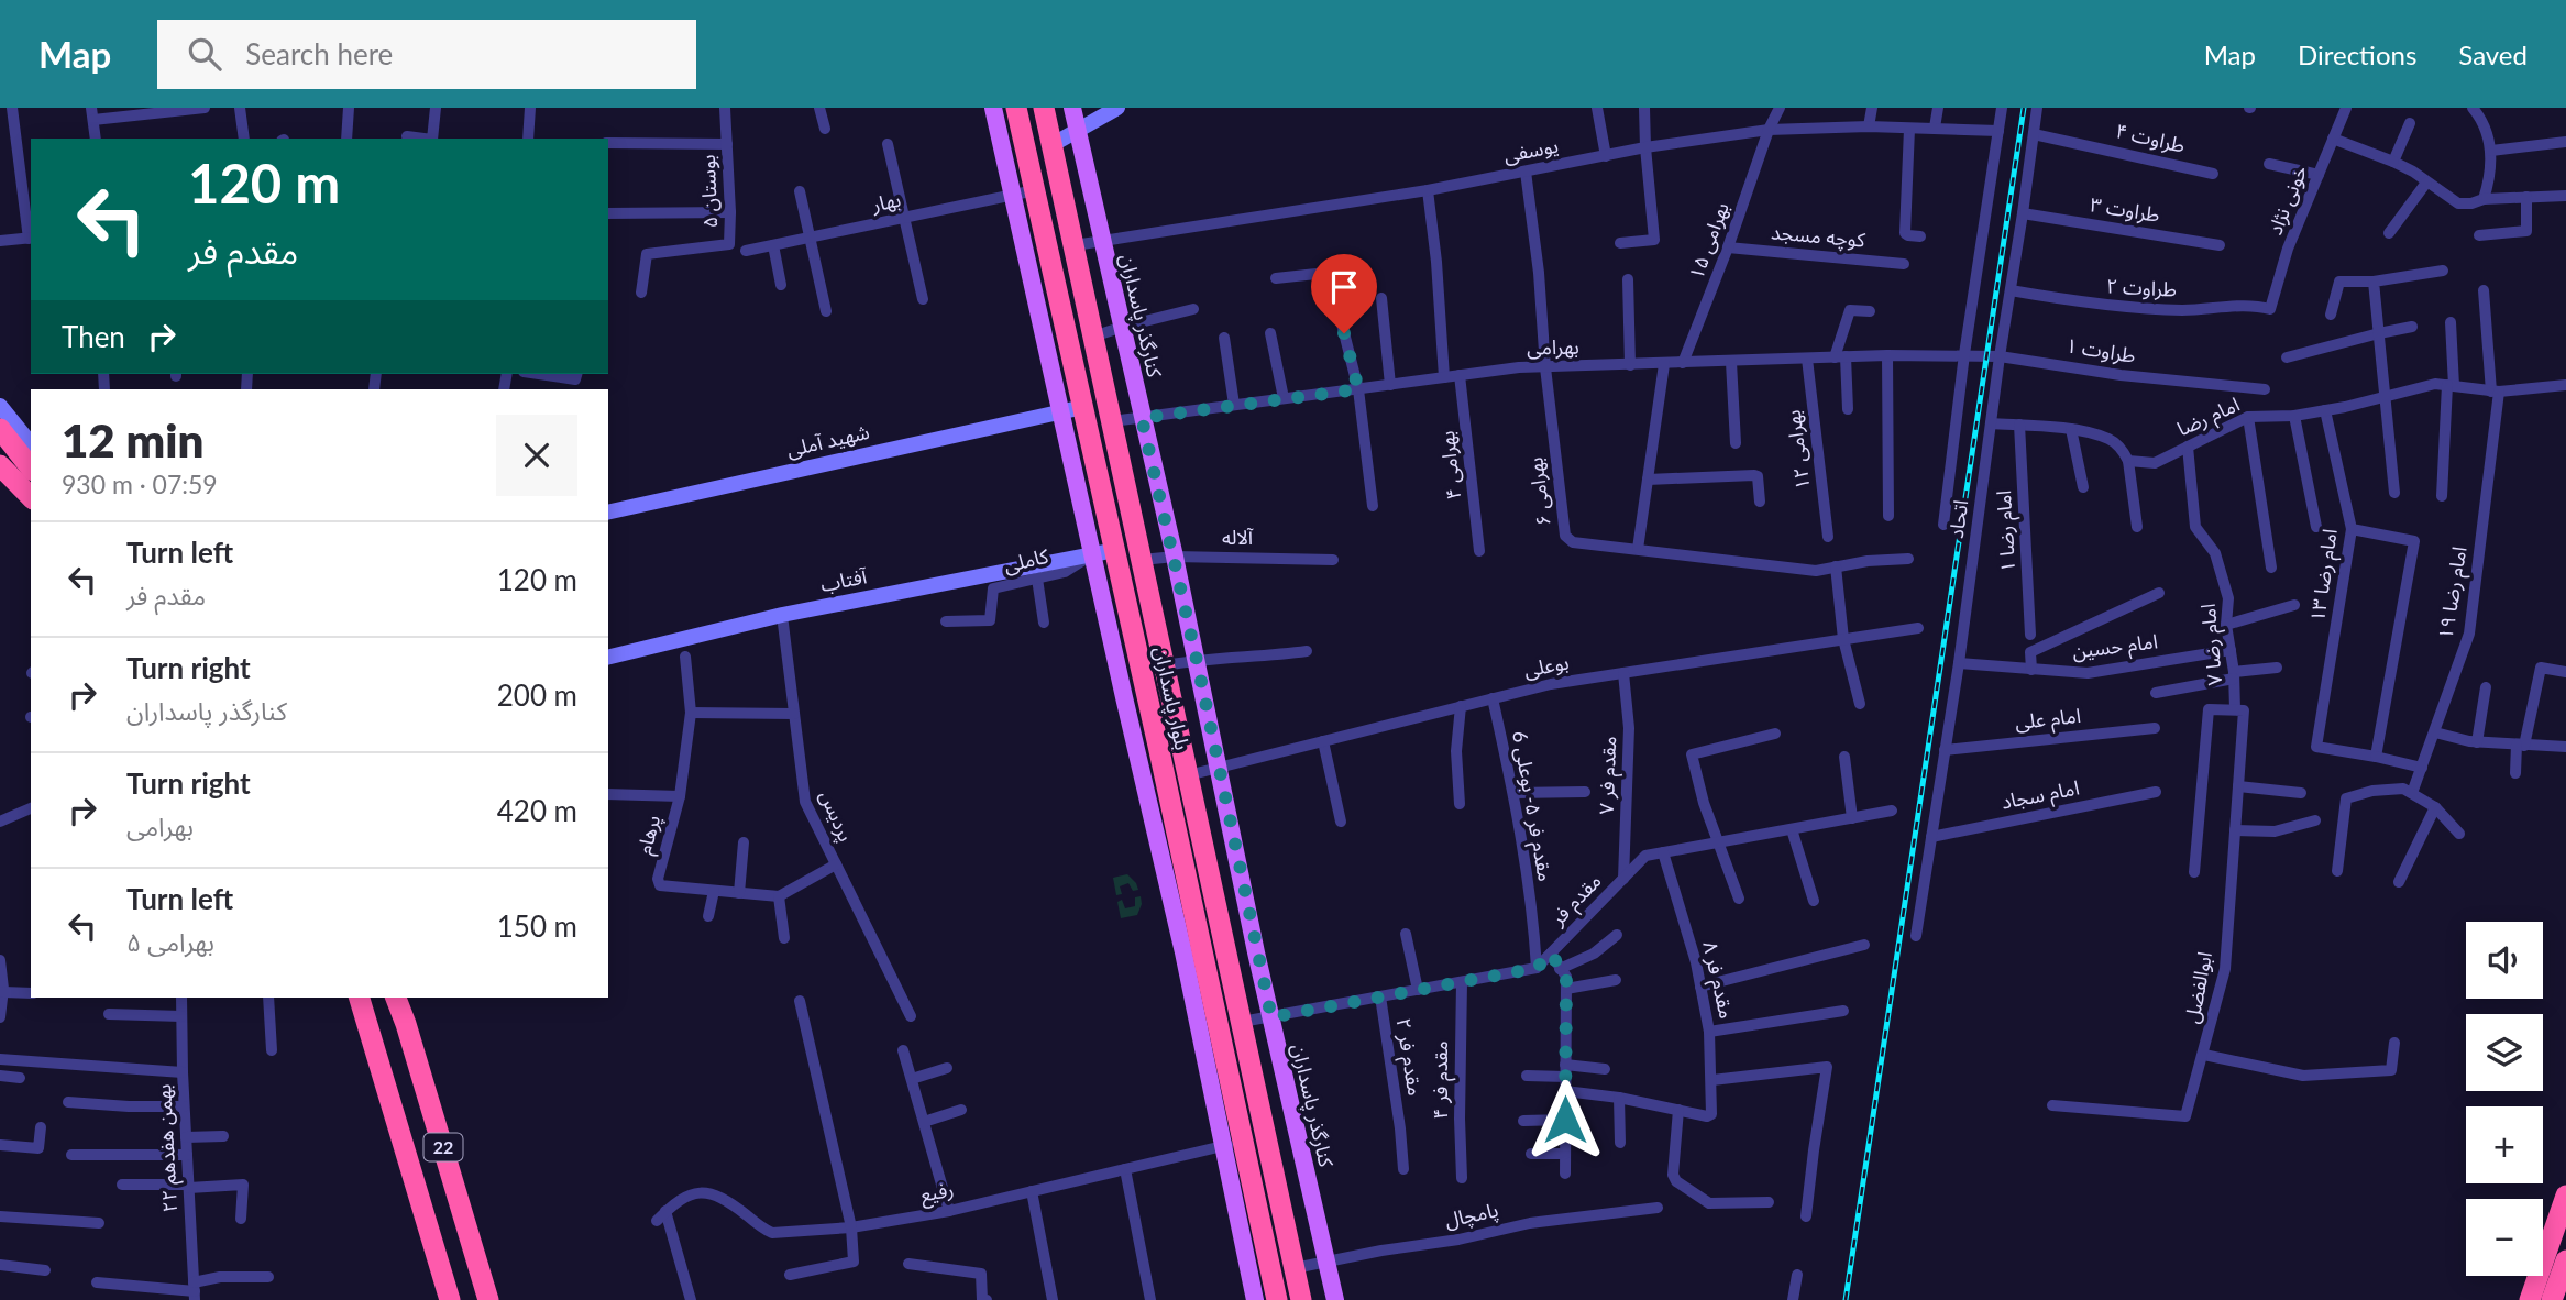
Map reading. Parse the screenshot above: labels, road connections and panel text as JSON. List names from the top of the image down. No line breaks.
{"streets":{"highway":["بلوار پاسداران","22"],"main road":["کنارگذر پاسداران","شهید آملی","آفتاب"],"street":["طراوت ۴","یوسفی","بوستان ۵","خونی نژاد","بهار","طراوت ۳","کوچه مسجد","بهرامی ۱۵","طراوت ۲","بهرامی","طراوت ۱","امام رضا","بهرامی ۱۲","بهرامی ۴","بهرامی ۶","اتحاد","امام رضا ۱","آلاله","کاملی","امام رضا ۱۳","امام رضا ۱۹","امام رضا ۷","امام حسین","بوعلی","امام علی","مقدم فر ۷","امام سجاد","مقدم فر ۵- بوعلی 6","پردیس","پرهام","مقدم فر","مقدم فر ۸","ابوالفضل","مقدم فر ۲","مقدم فر ۴","۲۲ بهمن هفدهم","رفیع","پامچال"]},"crossings":[["طراوت ۴","اتحاد"],["یوسفی","بهرامی ۱۵"],["یوسفی","کنارگذر پاسداران"],["یوسفی","بلوار پاسداران"],["خونی نژاد","طراوت ۲"],["بهار","بلوار پاسداران"],["طراوت ۳","اتحاد"],["کوچه مسجد","بهرامی ۱۵"],["بهرامی ۱۵","بهرامی"],["طراوت ۲","اتحاد"],["کنارگذر پاسداران","بهرامی"],["کنارگذر پاسداران","آلاله"],["کنارگذر پاسداران","بوعلی"],["کنارگذر پاسداران","پامچال"],["بهرامی","طراوت ۱"],["بهرامی","بهرامی ۱۲"],["بهرامی","بهرامی ۴"],["بهرامی","بهرامی ۶"],["بهرامی","اتحاد"],["بهرامی","بلوار پاسداران"],["طراوت ۱","اتحاد"],["امام رضا","امام رضا ۱۳"],["امام رضا","امام رضا ۱۹"],["امام رضا","امام رضا ۷"],["شهید آملی","بلوار پاسداران"],["اتحاد","امام حسین"],["اتحاد","امام علی"],["اتحاد","امام سجاد"],["آلاله","بلوار پاسداران"],["کاملی","آفتاب"],["آفتاب","بلوار پاسداران"],["آفتاب","پردیس"],["امام رضا ۷","امام حسین"],["امام رضا ۷","ابوالفضل"],["بوعلی","بلوار پاسداران"],["بوعلی","مقدم فر ۷"],["بوعلی","مقدم فر ۵- بوعلی 6"],["بلوار پاسداران","رفیع"],["بلوار پاسداران","پامچال"],["مقدم فر ۷","مقدم فر"],["مقدم فر ۵- بوعلی 6","مقدم فر"],["مقدم فر","مقدم فر ۸"]],"page":{"header":"Map","search":"Search here","nav":["Map","Directions","Saved"],"turn":["120 m","مقدم فر"],"then":"Then","heading":["12 min","930 m · 07:59"],"list":[{"name":"Turn left","note":"مقدم فر","value":"120 m"},{"name":"Turn right","note":"کنارگذر پاسداران","value":"200 m"},{"name":"Turn right","note":"بهرامی","value":"420 m"},{"name":"Turn left","note":"بهرامی ۵","value":"150 m"}],"map_buttons":["+","−"]}}
